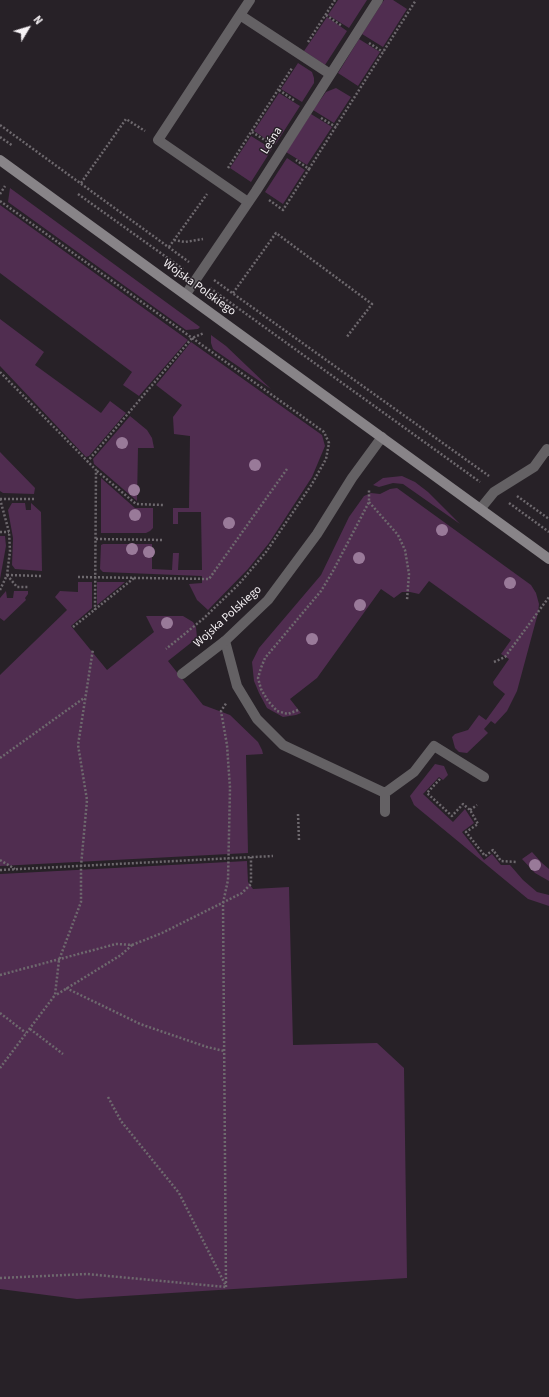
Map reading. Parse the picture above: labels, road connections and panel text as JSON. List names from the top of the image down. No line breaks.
{"streets":{"main road":["Wojska Polskiego"],"street":["Leśna"]},"crossings":[["Leśna","Wojska Polskiego"]],"north":"top right"}
